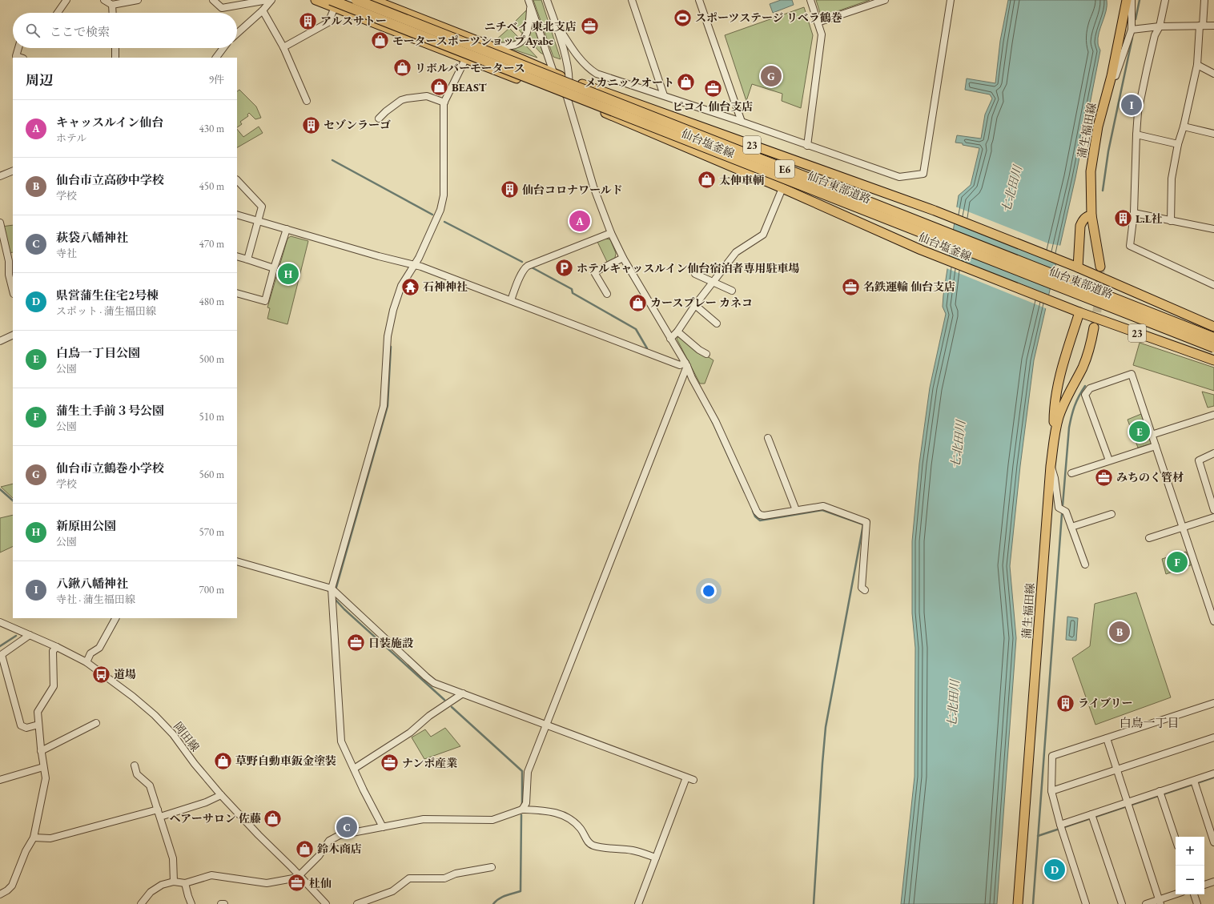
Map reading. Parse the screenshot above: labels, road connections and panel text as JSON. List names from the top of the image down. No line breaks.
{"streets":{"highway":["E6","仙台東部道路"],"main road":["蒲生福田線","仙台塩釜線","23"],"street":["岡田線"]},"crossings":[["仙台塩釜線","仙台東部道路"]],"districts":["白鳥一丁目"],"water":["七北田川"],"places":{"sports":["スポーツステージ リベラ鶴巻"],"building":["アルスサトー","セゾンラーゴ","仙台コロナワールド","L.L社","ライブリー"],"office":["ニチベイ 東北支店","ピコイ 仙台支店","名鉄運輸 仙台支店","みちのく管材","日装施設","ナンポ産業","杜仙"],"shop":["モータースポーツショップAyabe","リボルバーモータース","メカニックオート","BEAST","太伸車輌","カースプレー カネコ","草野自動車鈑金塗装","ヘアーサロン 佐藤","鈴木商店"],"parking":["ホテルキャッスルイン仙台宿泊者専用駐車場"],"temple":["石神神社"],"bus stop":["道場"]},"page":{"search":"ここで検索","heading":["周辺","9件"],"pins":["G","I","A","H","E","F","B","C","D"],"list":[{"mark":"A","name":"キャッスルイン仙台","note":"ホテル","value":"430 m"},{"mark":"B","name":"仙台市立高砂中学校","note":"学校","value":"450 m"},{"mark":"C","name":"萩袋八幡神社","note":"寺社","value":"470 m"},{"mark":"D","name":"県営蒲生住宅2号棟","note":"スポット · 蒲生福田線","value":"480 m"},{"mark":"E","name":"白鳥一丁目公園","note":"公園","value":"500 m"},{"mark":"F","name":"蒲生土手前３号公園","note":"公園","value":"510 m"},{"mark":"G","name":"仙台市立鶴巻小学校","note":"学校","value":"560 m"},{"mark":"H","name":"新原田公園","note":"公園","value":"570 m"},{"mark":"I","name":"八鍬八幡神社","note":"寺社 · 蒲生福田線","value":"700 m"}],"map_buttons":["+","−"]}}
